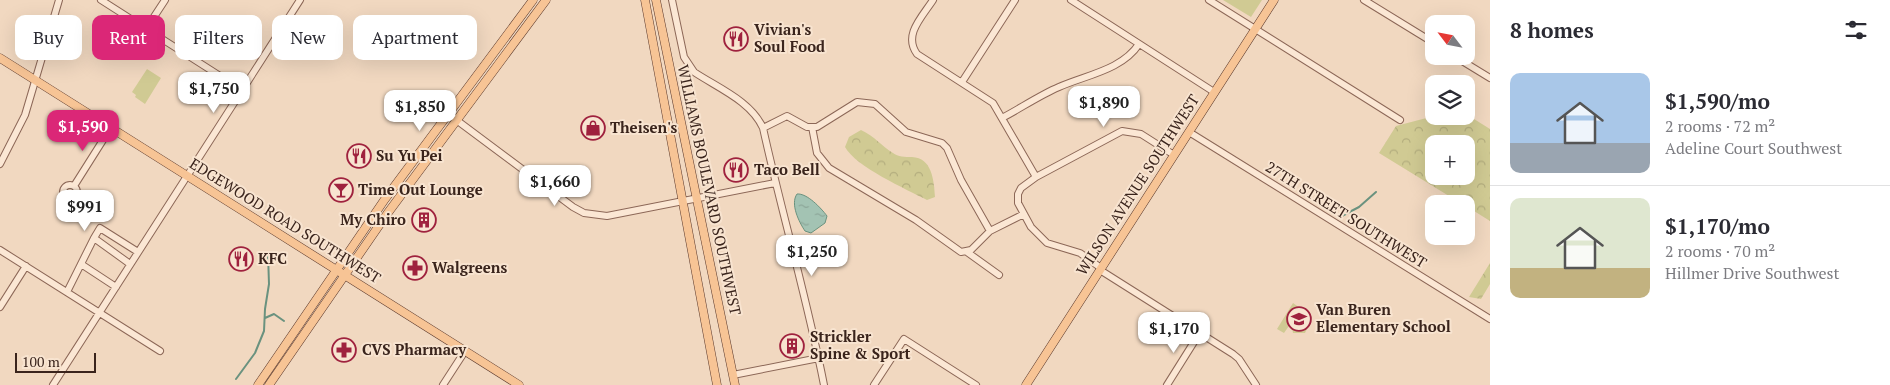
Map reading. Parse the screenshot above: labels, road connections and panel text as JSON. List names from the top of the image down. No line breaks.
{"streets":{"main road":["WILSON AVENUE SOUTHWEST","WILLIAMS BOULEVARD SOUTHWEST","EDGEWOOD ROAD SOUTHWEST"],"street":["27TH STREET SOUTHWEST"]},"crossings":[["WILSON AVENUE SOUTHWEST","27TH STREET SOUTHWEST"]],"places":{"restaurant":["Vivian's Soul Food","Su Yu Pei","Taco Bell","KFC"],"shop":["Theisen's"],"bar":["Time Out Lounge"],"building":["My Chiro","Strickler Spine & Sport"],"pharmacy":["Walgreens","CVS Pharmacy"],"school or university":["Van Buren Elementary School"]},"scale_bar":"100 m","north":"top left","page":{"heading":"8 homes","map_buttons":["+","−"],"chip":["Buy","Rent","Filters","New","Apartment"],"list":[{"name":"$1,590/mo","note":"2 rooms · 72 m² · Adeline Court Southwest"},{"name":"$1,170/mo","note":"2 rooms · 70 m² · Hillmer Drive Southwest"}],"price":["$1,750","$1,890","$1,850","$1,590","$1,660","$991","$1,250","$1,170"],"scale":"100 m"}}
